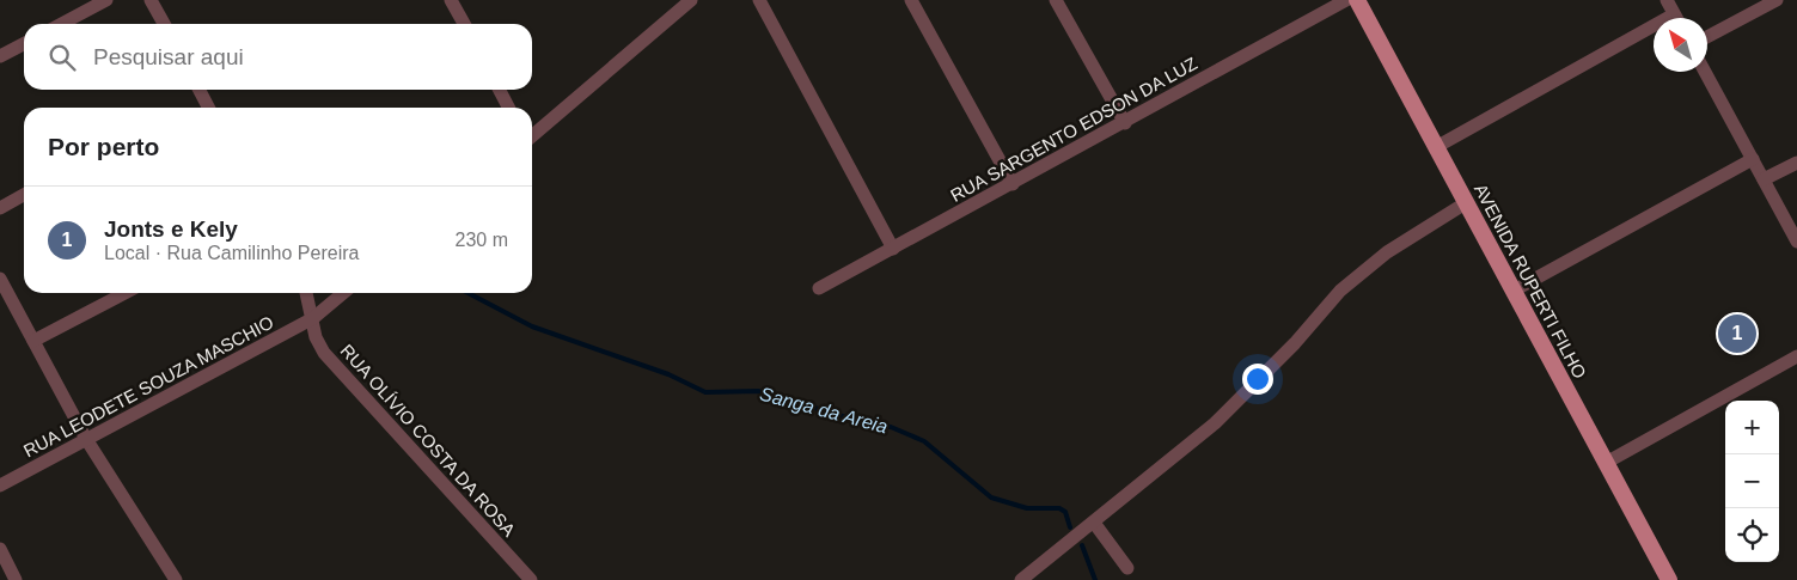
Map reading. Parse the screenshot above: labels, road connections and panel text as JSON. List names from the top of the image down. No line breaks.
{"streets":{"main road":["AVENIDA RUPERTI FILHO"],"street":["RUA SARGENTO EDSON DA LUZ","RUA LEODETE SOUZA MASCHIO","RUA OLÍVIO COSTA DA ROSA"]},"crossings":[["RUA LEODETE SOUZA MASCHIO","RUA OLÍVIO COSTA DA ROSA"]],"water":["Sanga da Areia"],"north":"top left","page":{"search":"Pesquisar aqui","heading":"Por perto","list":[{"mark":"1","name":"Jonts e Kely","note":"Local · Rua Camilinho Pereira","value":"230 m"}],"pins":"1","map_buttons":["+","−"]}}
